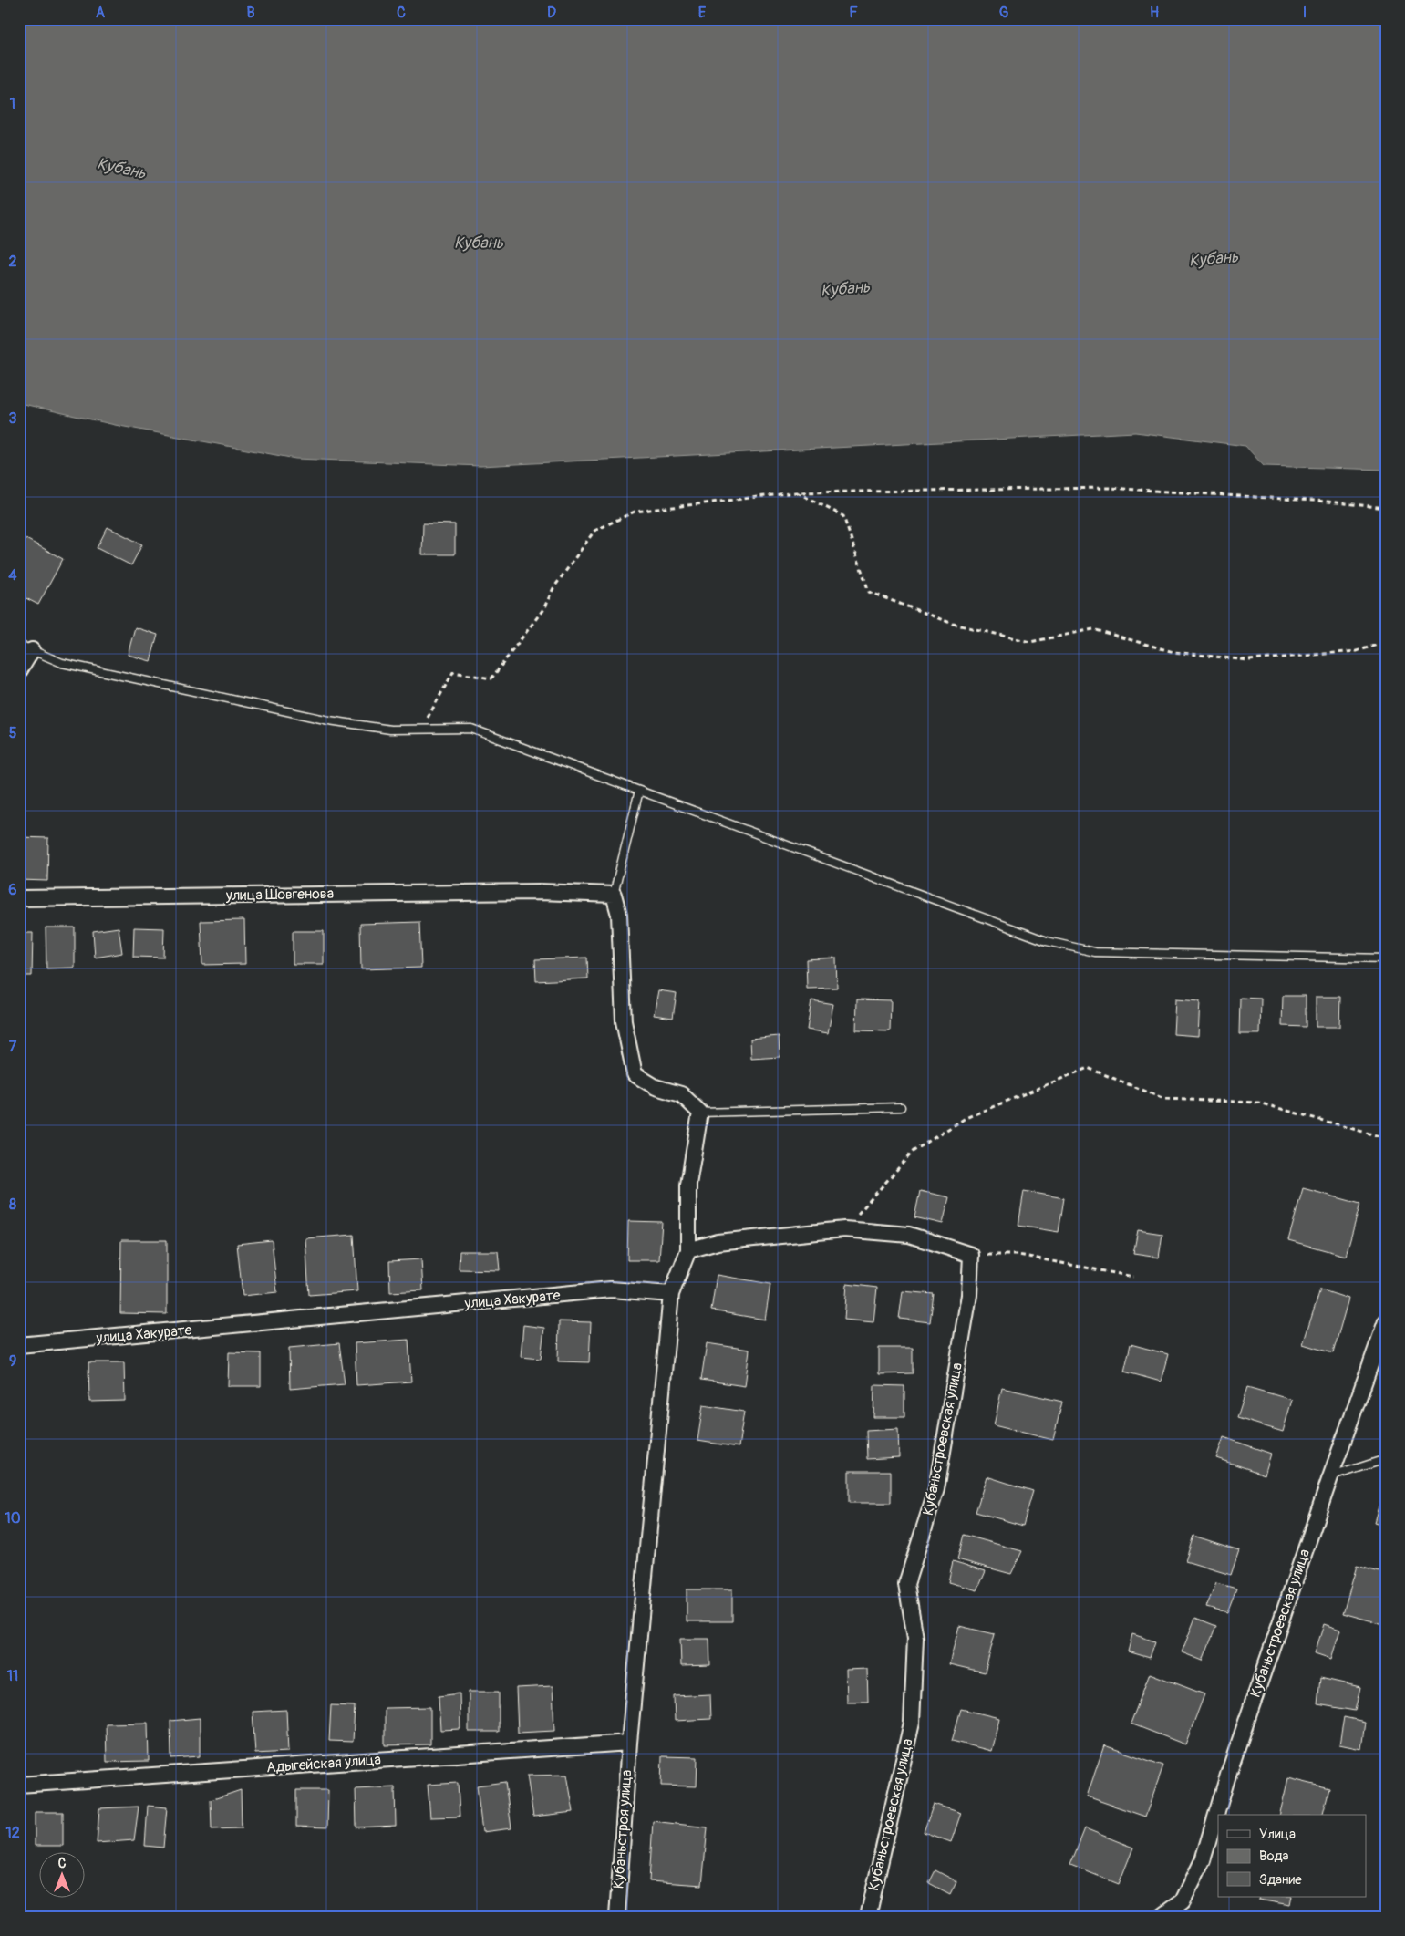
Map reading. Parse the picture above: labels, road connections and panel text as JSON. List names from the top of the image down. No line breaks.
{"streets":{"street":["улица Шовгенова","улица Хакурате","Кубаньстроевская улица","Адыгейская улица","Кубаньстроя улица"]},"crossings":[["улица Хакурате","Кубаньстроя улица"],["Адыгейская улица","Кубаньстроя улица"]],"water":["Кубань"],"legend":["Улица","Вода","Здание"],"north":"top","grid":{"columns":["A","B","C","D","E","F","G","H","I"],"rows":["1","2","3","4","5","6","7","8","9","10","11","12"]}}
